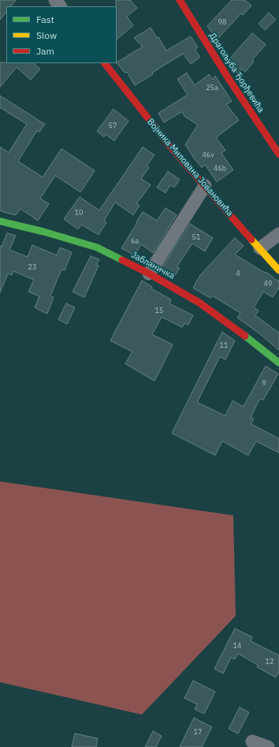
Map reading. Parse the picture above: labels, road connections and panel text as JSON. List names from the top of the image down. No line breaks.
{"streets":{"street":["Драгољуба Ђорђевића","Војника Милована Јовановића","Јабланичка"]},"house_numbers":["98","25a","57","46v","46b","10","51","6a","23","4","49","15","11","9","14","12","17"],"legend":["Fast","Slow","Jam"]}
